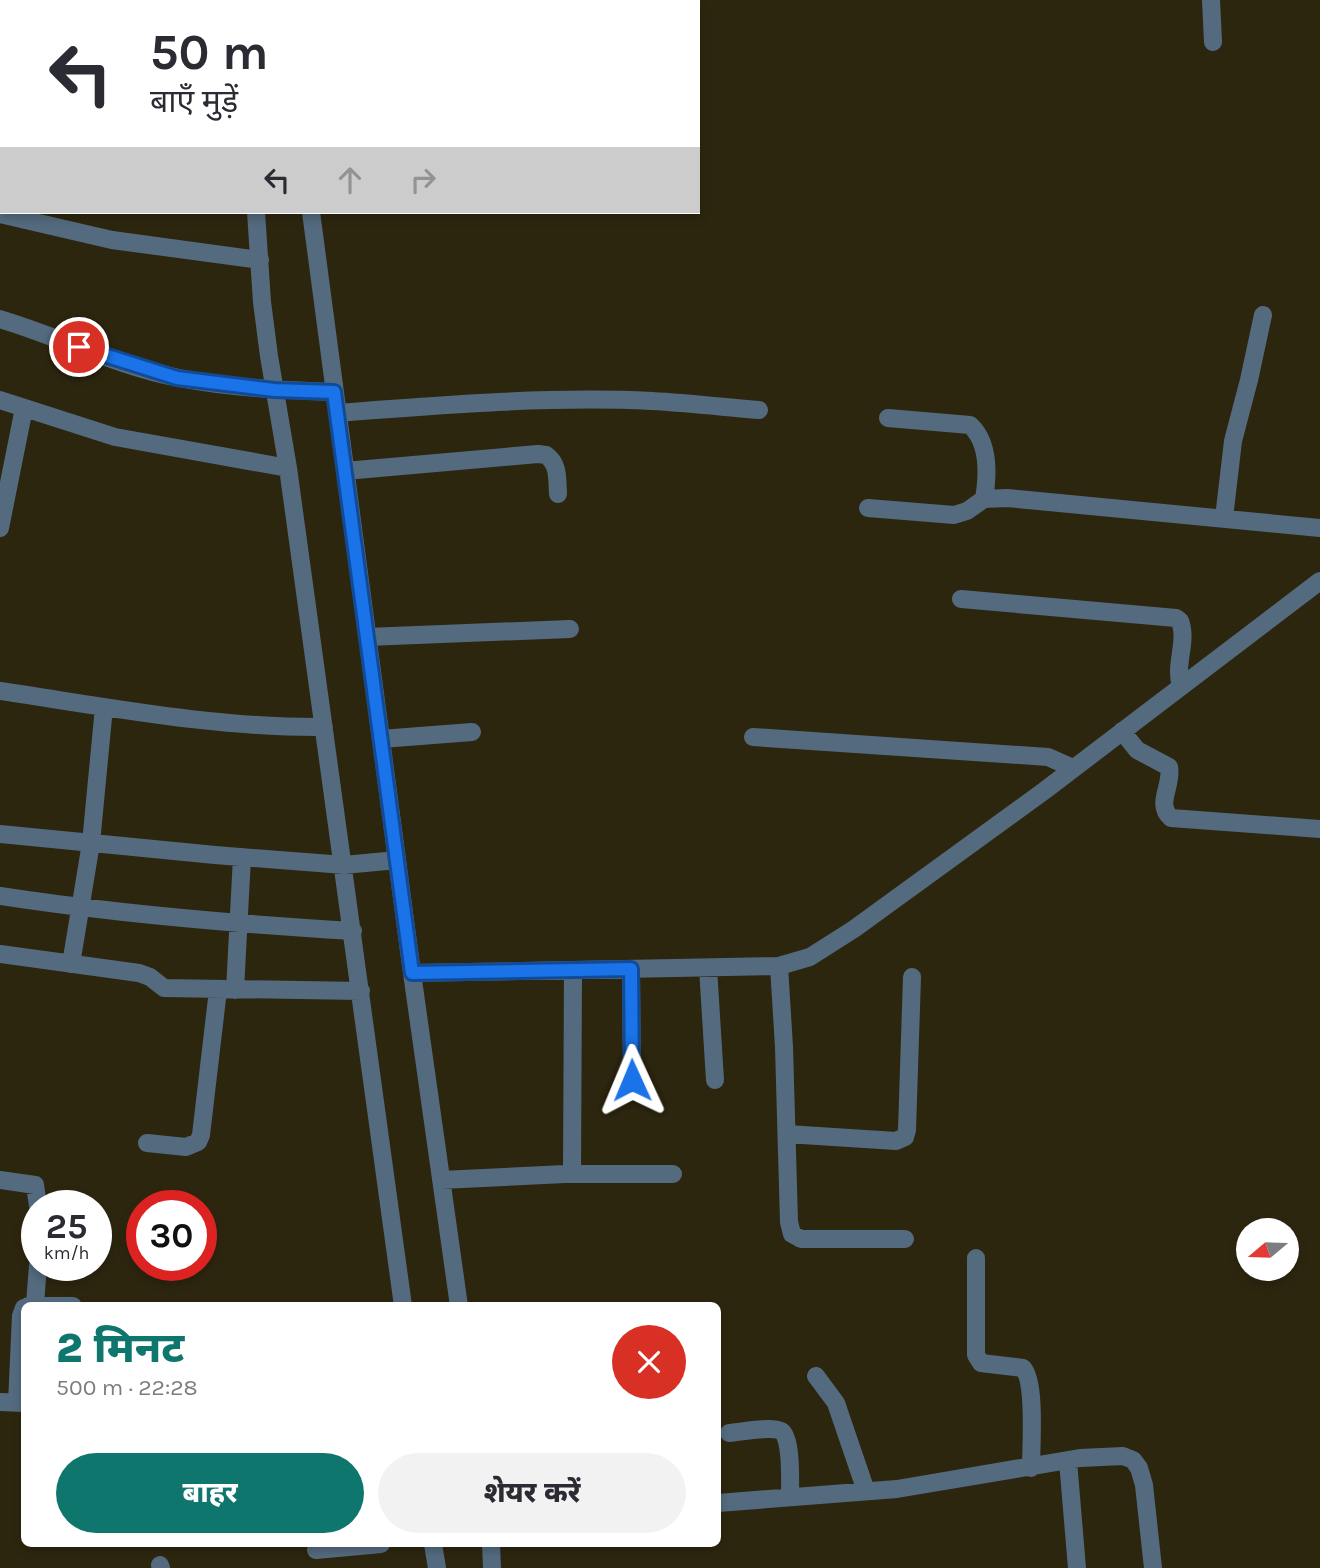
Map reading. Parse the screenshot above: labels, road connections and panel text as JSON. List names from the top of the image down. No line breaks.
{"north":"left","page":{"turn":["50 m","बाएँ मुड़ें"],"speed":"25 km/h","limit":"30","heading":["2 मिनट","500 m · 22:28"],"buttons":["बाहर","शेयर करें"]}}
